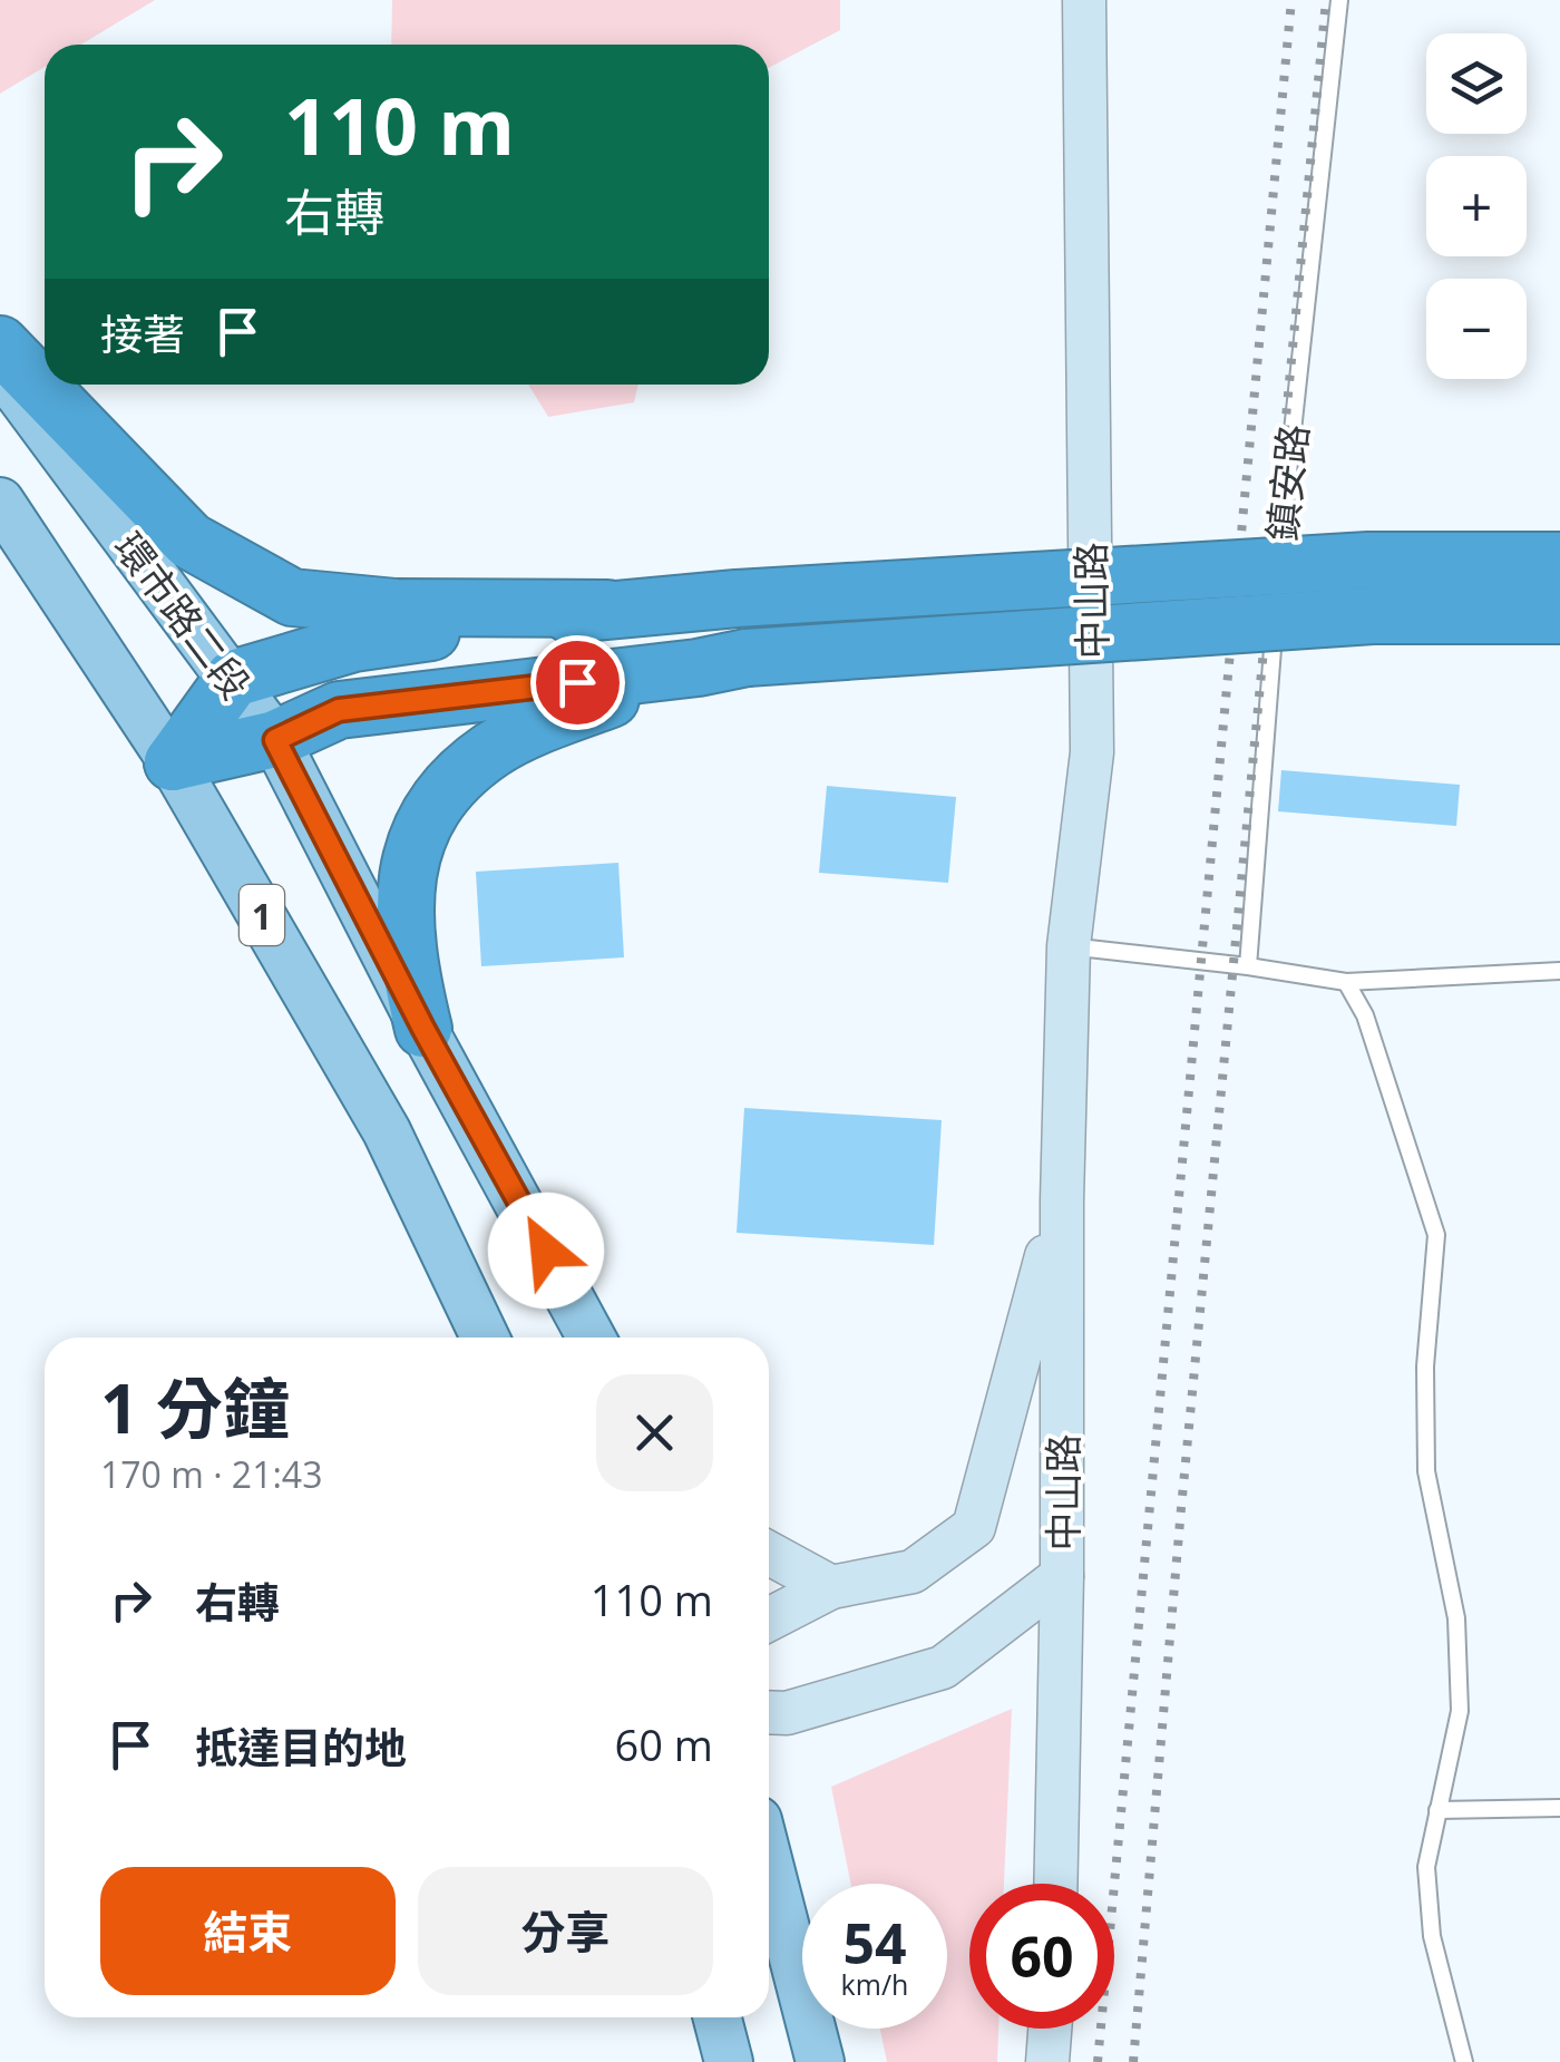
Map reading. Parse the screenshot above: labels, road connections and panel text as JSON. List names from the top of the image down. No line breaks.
{"streets":{"main road":["環市路二段","1"],"street":["中山路"],"lane":["鎮安路"]},"page":{"map_buttons":["+","−"],"turn":["110 m","右轉"],"then":"接著","heading":["1 分鐘","170 m · 21:43"],"list":[{"name":"右轉","value":"110 m"},{"name":"抵達目的地","value":"60 m"}],"buttons":["結束","分享"],"speed":"54 km/h","limit":"60"}}
